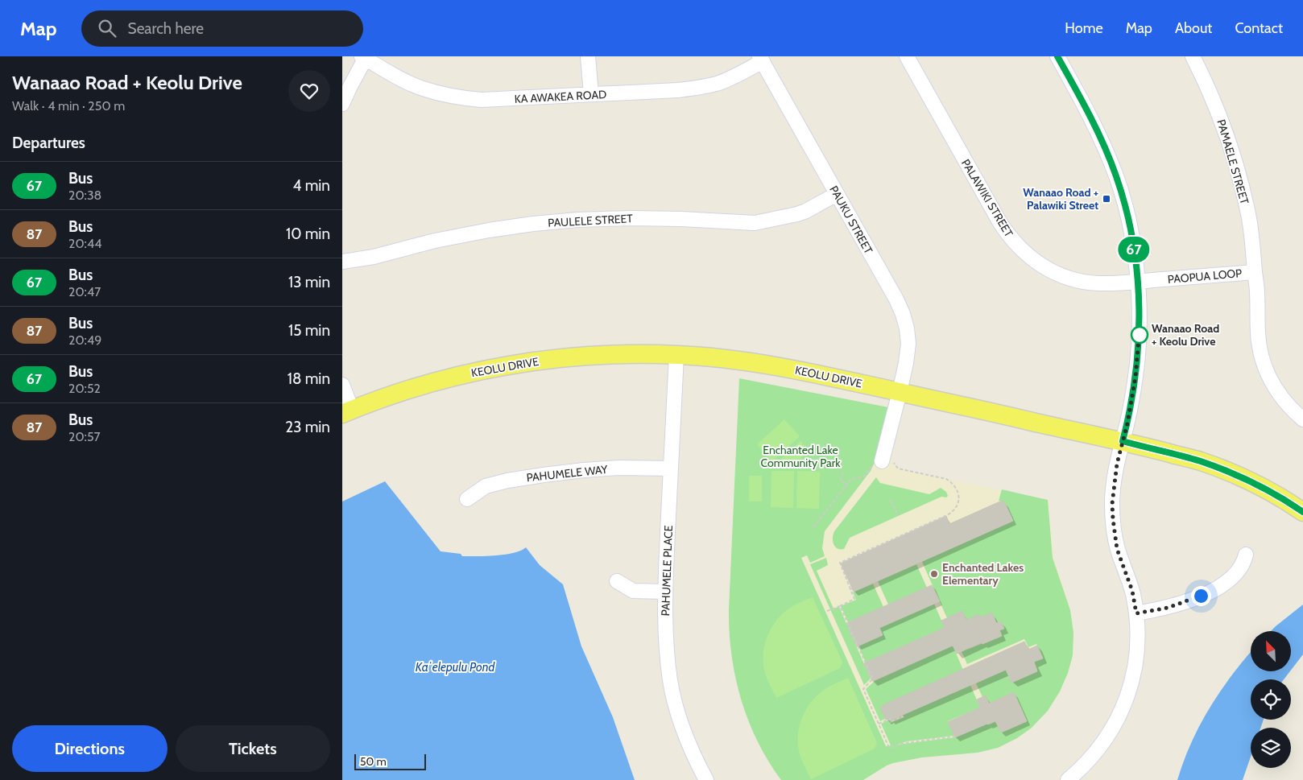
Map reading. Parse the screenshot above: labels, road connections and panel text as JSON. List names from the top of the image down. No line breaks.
{"streets":{"main road":["KEOLU DRIVE"],"street":["KA AWAKEA ROAD","PAMAELE STREET","PALAWIKI STREET","PAUKU STREET","PAULELE STREET","PAOPUA LOOP","PAHUMELE WAY","PAHUMELE PLACE"]},"crossings":[["KA AWAKEA ROAD","PAUKU STREET"],["PAMAELE STREET","PAOPUA LOOP"],["PALAWIKI STREET","PAOPUA LOOP"],["PAUKU STREET","PAULELE STREET"],["PAUKU STREET","KEOLU DRIVE"],["KEOLU DRIVE","PAHUMELE PLACE"],["PAHUMELE WAY","PAHUMELE PLACE"]],"water":["Kaʻelepulu Pond"],"parks":["Enchanted Lake Community Park"],"places":{"transit":["Wanaao Road + Palawiki Street"],"other":["Wanaao Road + Keolu Drive","Enchanted Lakes Elementary"]},"lines":["bus line 67"],"scale_bar":"50 m","north":"top left","page":{"header":"Map","search":"Search here","nav":["Home","Map","About","Contact"],"heading":[["Wanaao Road + Keolu Drive","Walk · 4 min · 250 m"],"Departures"],"on_map":"67","list":[{"mark":"67","name":"Bus","note":"20:38","value":"4 min"},{"mark":"87","name":"Bus","note":"20:44","value":"10 min"},{"mark":"67","name":"Bus","note":"20:47","value":"13 min"},{"mark":"87","name":"Bus","note":"20:49","value":"15 min"},{"mark":"67","name":"Bus","note":"20:52","value":"18 min"},{"mark":"87","name":"Bus","note":"20:57","value":"23 min"}],"buttons":["Directions","Tickets"],"scale":"50 m"}}
